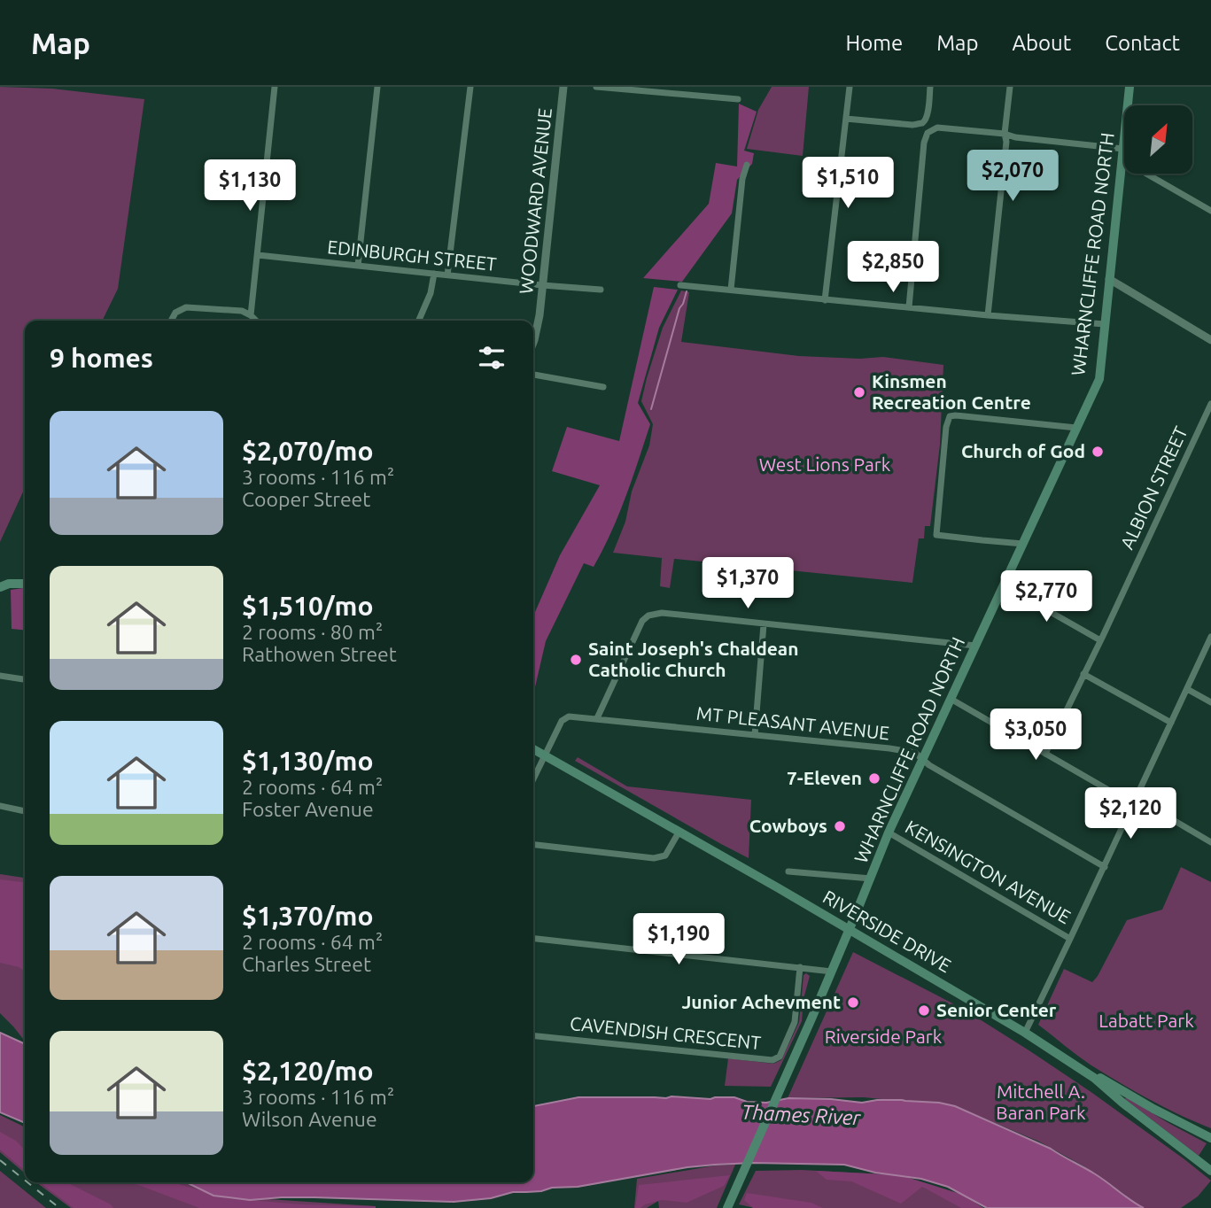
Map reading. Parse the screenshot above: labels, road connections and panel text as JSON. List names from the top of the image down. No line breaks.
{"streets":{"main road":["WHARNCLIFFE ROAD NORTH","RIVERSIDE DRIVE"],"street":["WOODWARD AVENUE","EDINBURGH STREET","ALBION STREET","MT PLEASANT AVENUE","KENSINGTON AVENUE","CAVENDISH CRESCENT"]},"crossings":[["WOODWARD AVENUE","EDINBURGH STREET"],["WHARNCLIFFE ROAD NORTH","MT PLEASANT AVENUE"],["WHARNCLIFFE ROAD NORTH","KENSINGTON AVENUE"],["WHARNCLIFFE ROAD NORTH","RIVERSIDE DRIVE"],["MT PLEASANT AVENUE","RIVERSIDE DRIVE"]],"water":["Thames River"],"parks":["West Lions Park","Labatt Park","Riverside Park","Mitchell A. Baran Park"],"places":["Kinsmen Recreation Centre","Church of God","Saint Joseph's Chaldean Catholic Church","7-Eleven","Cowboys","Junior Achevment","Senior Center"],"north":"top right","page":{"header":"Map","nav":["Home","Map","About","Contact"],"price":["$2,070","$1,510","$1,130","$2,850","$1,370","$2,770","$3,050","$2,120","$1,190"],"heading":"9 homes","list":[{"name":"$2,070/mo","note":"3 rooms · 116 m² · Cooper Street"},{"name":"$1,510/mo","note":"2 rooms · 80 m² · Rathowen Street"},{"name":"$1,130/mo","note":"2 rooms · 64 m² · Foster Avenue"},{"name":"$1,370/mo","note":"2 rooms · 64 m² · Charles Street"},{"name":"$2,120/mo","note":"3 rooms · 116 m² · Wilson Avenue"}]}}
